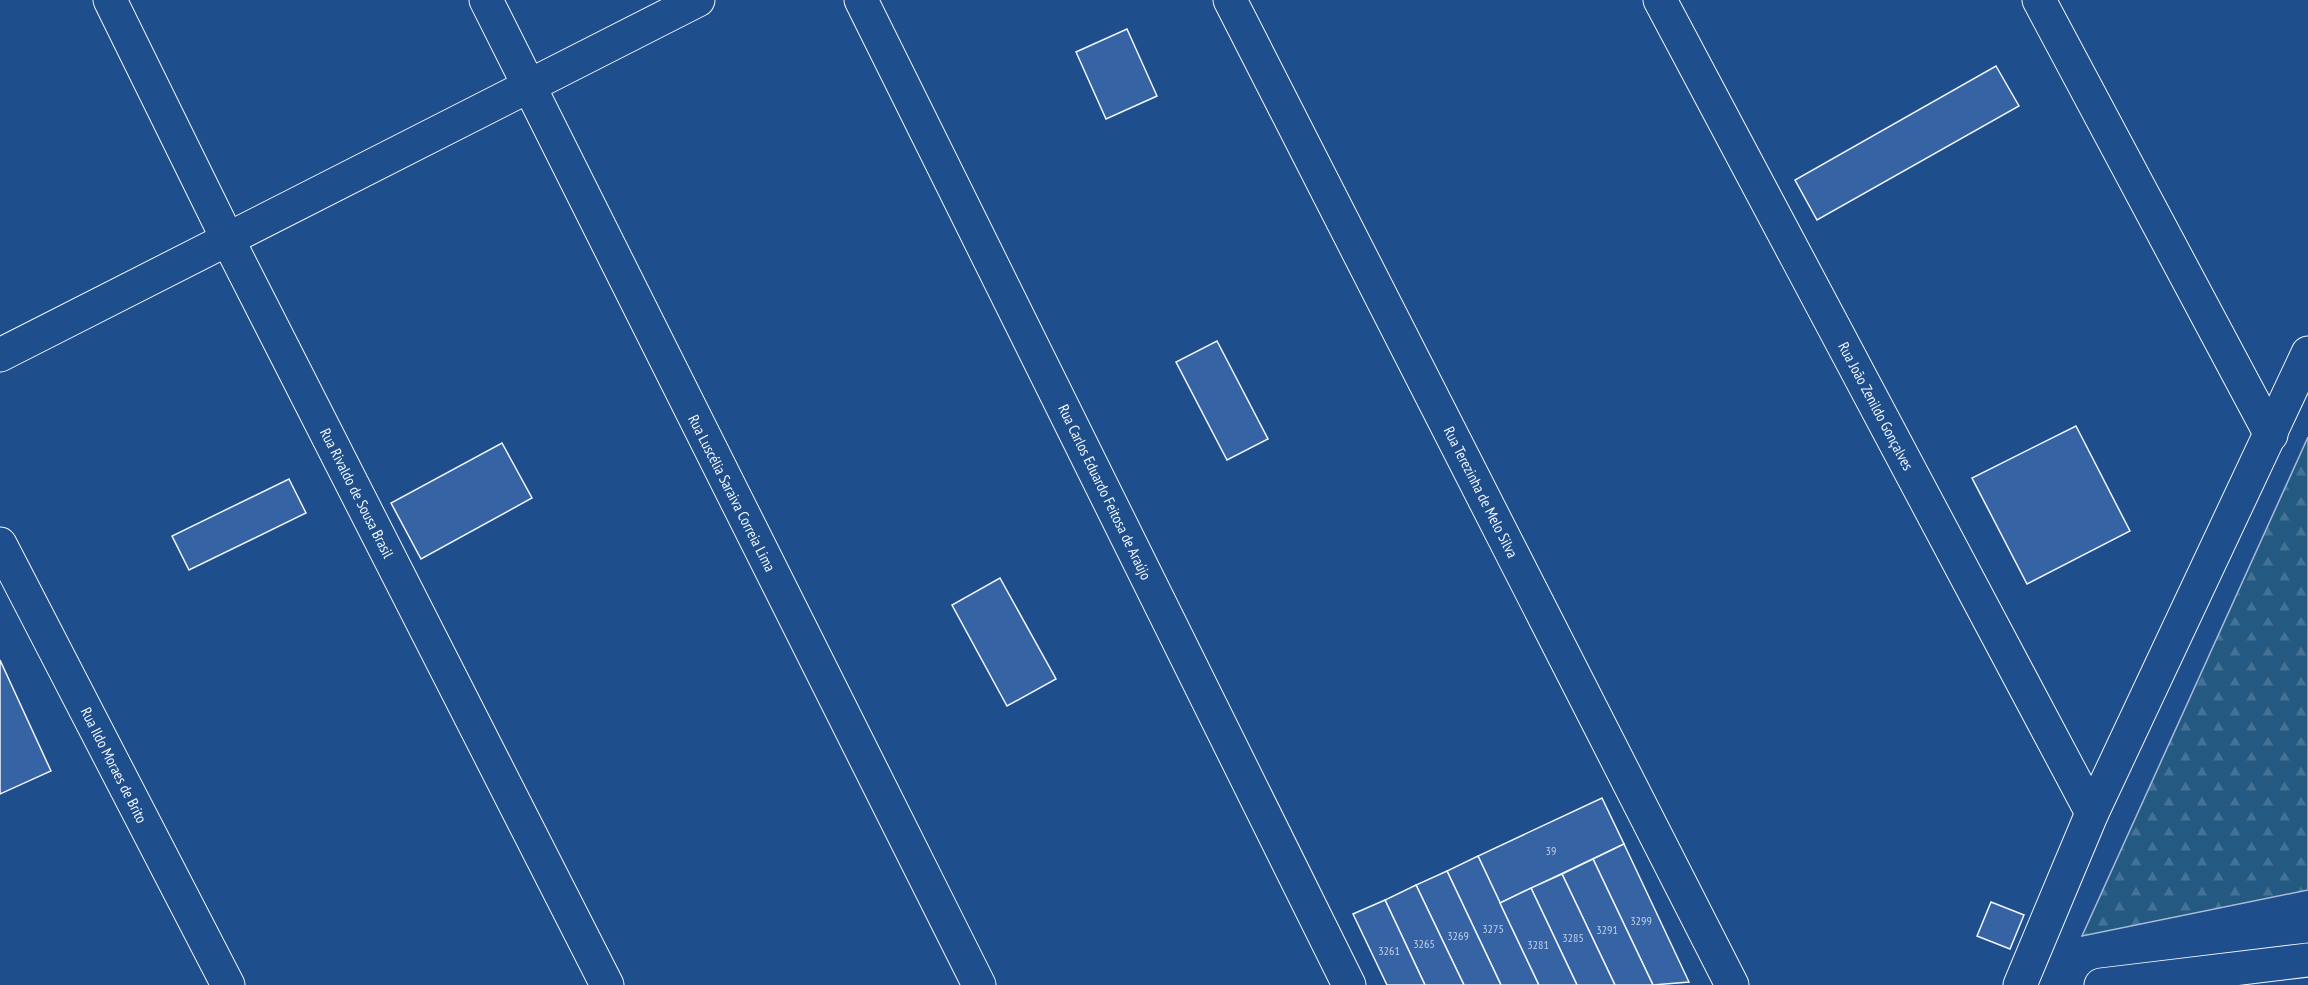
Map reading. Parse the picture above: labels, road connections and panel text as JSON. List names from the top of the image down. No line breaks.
{"streets":{"street":["Rua João Zenildo Gonçalves","Rua Carlos Eduardo Feitosa de Araújo","Rua Terezinha de Melo Silva","Rua Rivaldo de Sousa Brasil","Rua Luscélia Saraiva Correia Lima","Rua Ildo Moraes de Brito"]},"house_numbers":["39","3299","3275","3291","3269","3285","3265","3281","3261"]}
